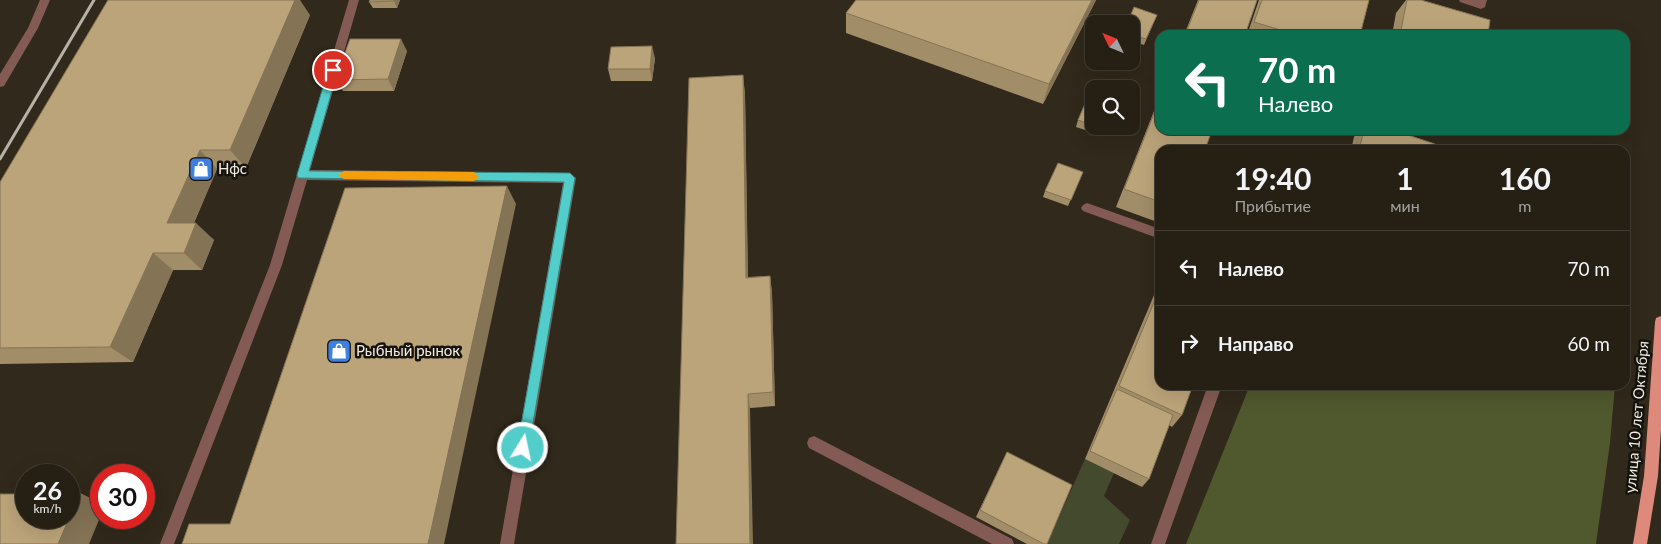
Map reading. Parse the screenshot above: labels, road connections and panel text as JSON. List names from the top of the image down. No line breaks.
{"streets":{"main road":["улица 10 лет Октября"]},"places":{"shop":["Нфс","Рыбный рынок"]},"north":"top left","page":{"turn":["70 m","Налево"],"eta":["19:40","Прибытие","1","мин","160","m"],"list":[{"name":"Налево","value":"70 m"},{"name":"Направо","value":"60 m"}],"speed":"26 km/h","limit":"30"}}
